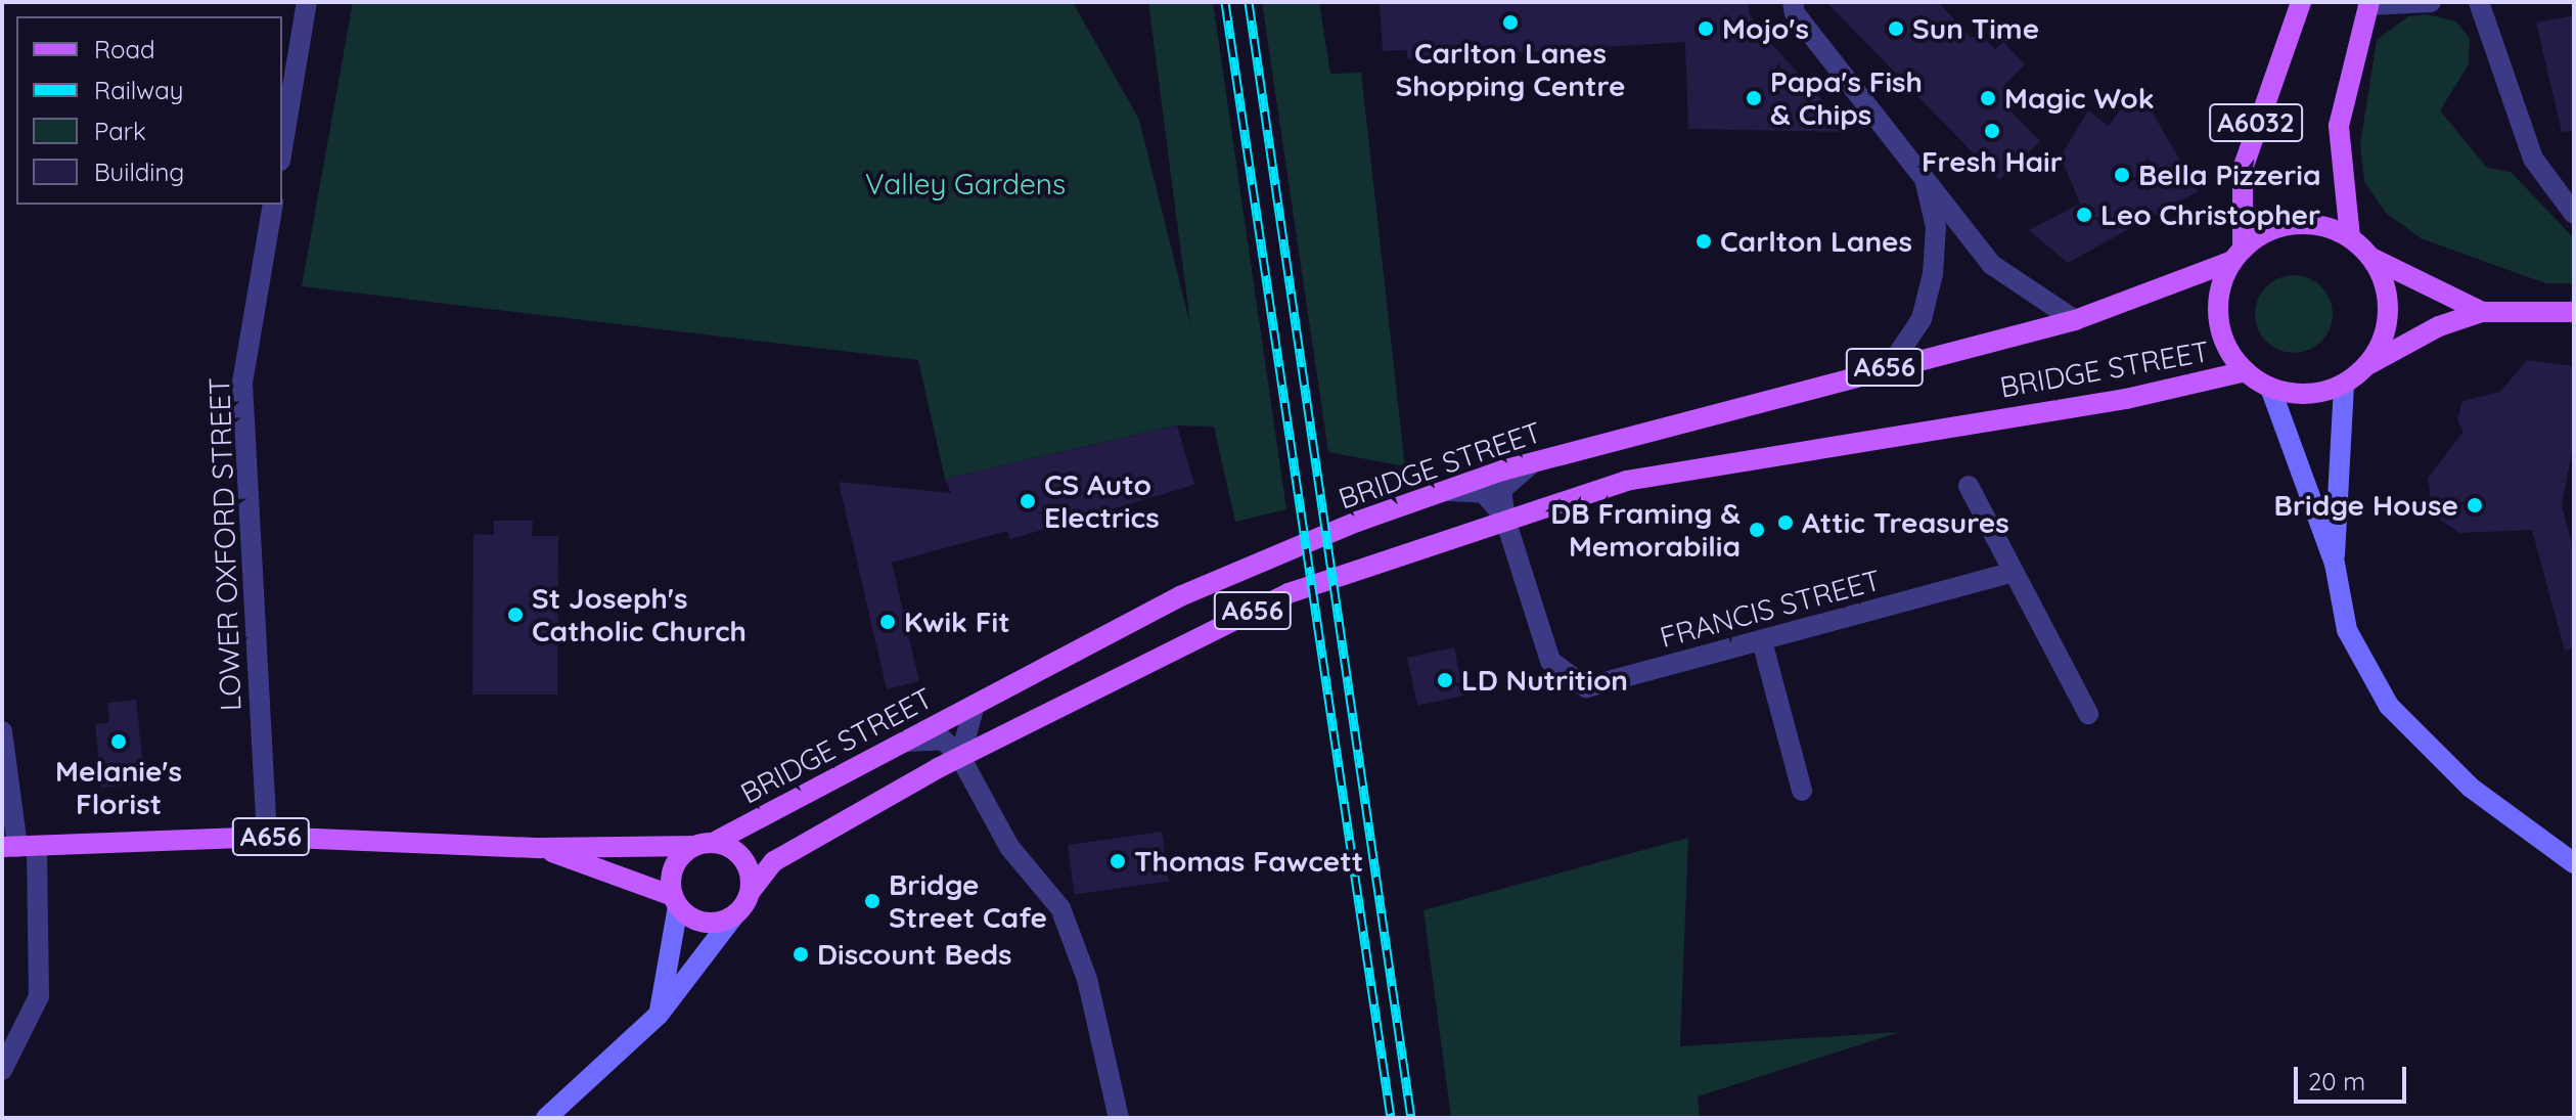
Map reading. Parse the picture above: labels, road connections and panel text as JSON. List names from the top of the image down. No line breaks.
{"streets":{"main road":["A6032","A656","BRIDGE STREET"],"street":["LOWER OXFORD STREET","FRANCIS STREET"]},"crossings":[["A6032","A656"],["A6032","BRIDGE STREET"],["A656","BRIDGE STREET"],["A656","LOWER OXFORD STREET"],["BRIDGE STREET","FRANCIS STREET"]],"parks":["Valley Gardens"],"places":["Carlton Lanes Shopping Centre","Mojo's","Sun Time","Papa's Fish & Chips","Magic Wok","Fresh Hair","Bella Pizzeria","Leo Christopher","Carlton Lanes","CS Auto Electrics","Bridge House","Attic Treasures","DB Framing & Memorabilia","St Joseph's Catholic Church","Kwik Fit","LD Nutrition","Melanie's Florist","Thomas Fawcett","Bridge Street Cafe","Discount Beds"],"legend":["Road","Railway","Park","Building"],"scale_bar":"20 m"}
